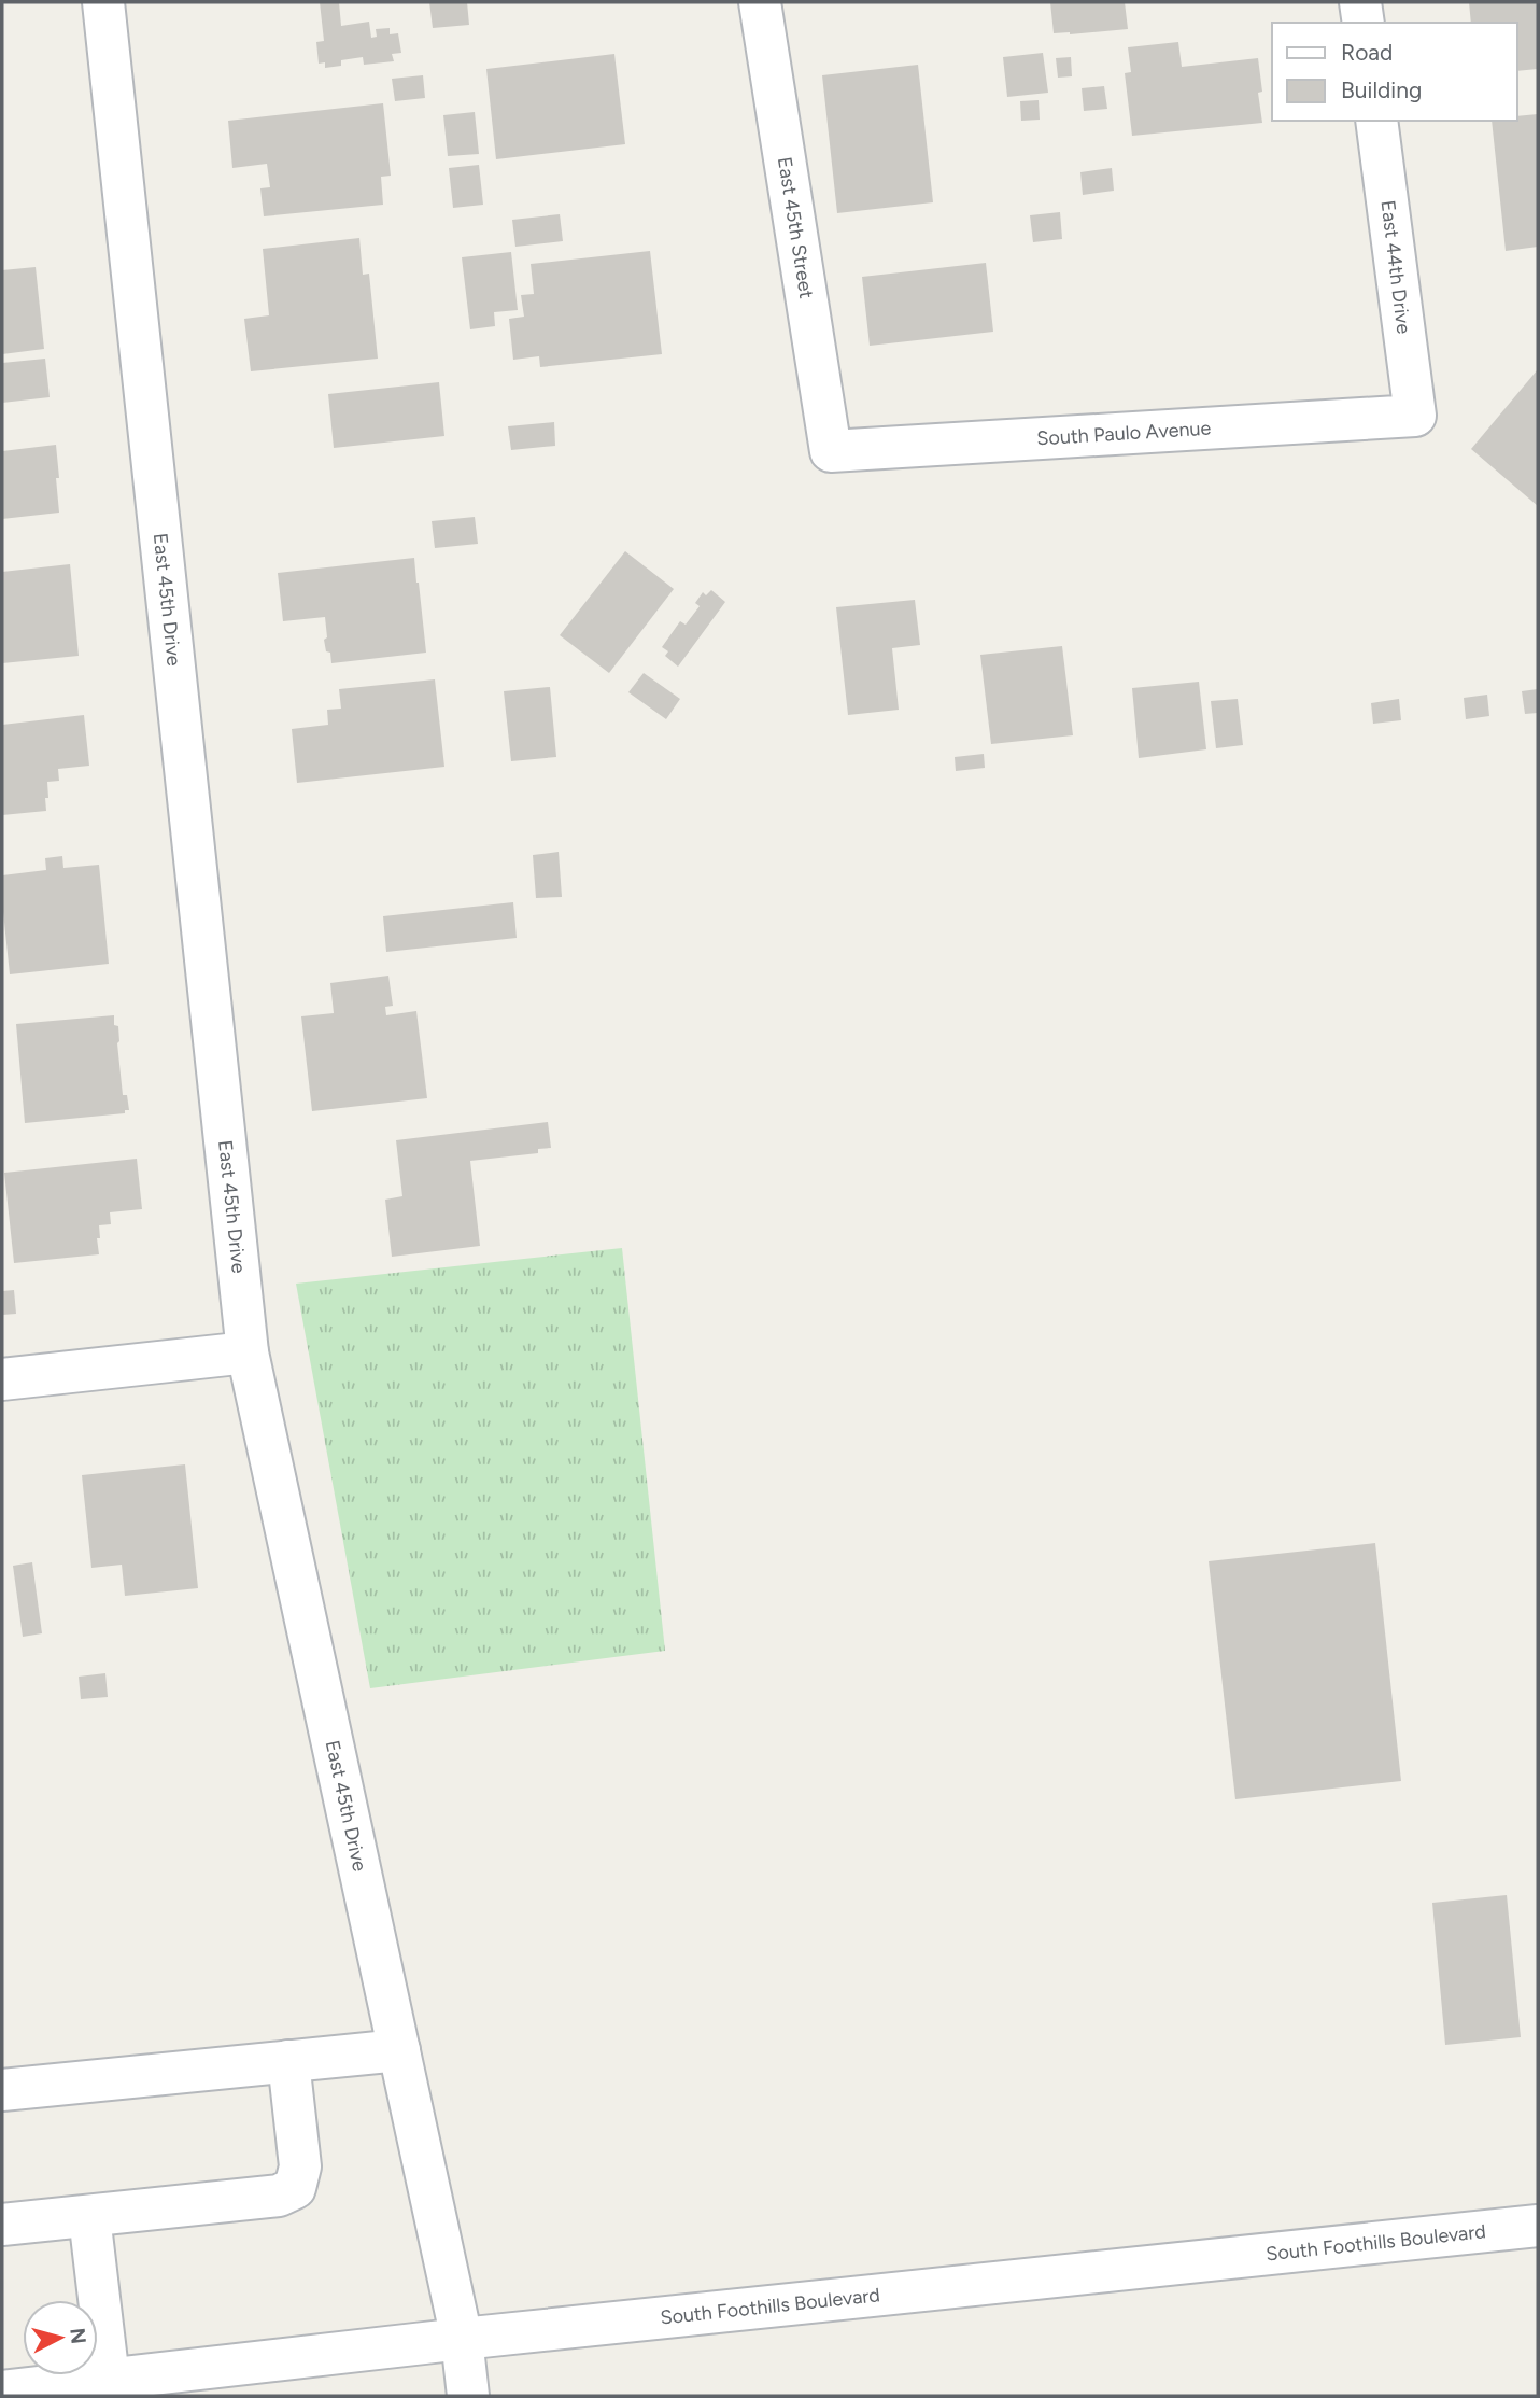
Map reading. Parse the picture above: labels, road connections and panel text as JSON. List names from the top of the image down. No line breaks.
{"streets":{"street":["East 45th Street","East 44th Drive","South Paulo Avenue","East 45th Drive","South Foothills Boulevard"]},"crossings":[["East 45th Street","South Paulo Avenue"],["East 44th Drive","South Paulo Avenue"],["East 45th Drive","South Foothills Boulevard"]],"legend":["Road","Building"],"north":"right"}
